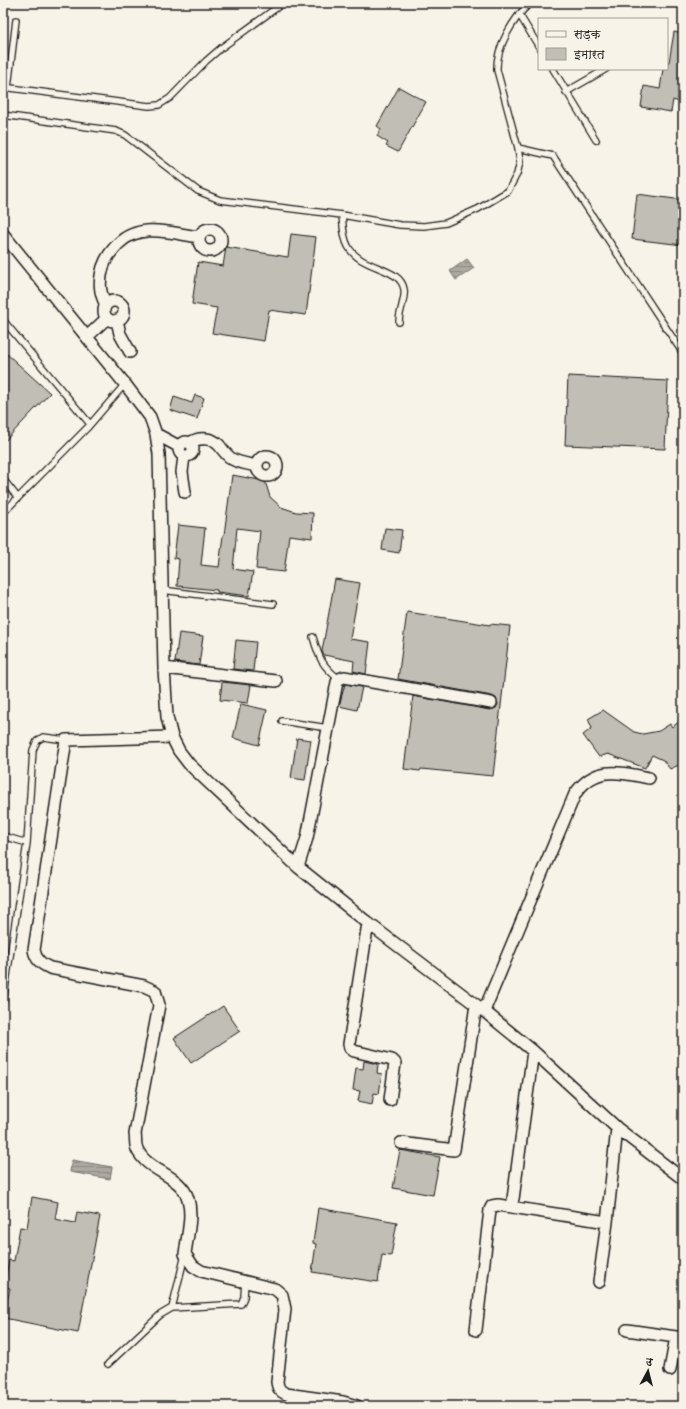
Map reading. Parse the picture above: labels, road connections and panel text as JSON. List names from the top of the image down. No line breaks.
{"legend":["सड़क","इमारत"],"north":"top"}
